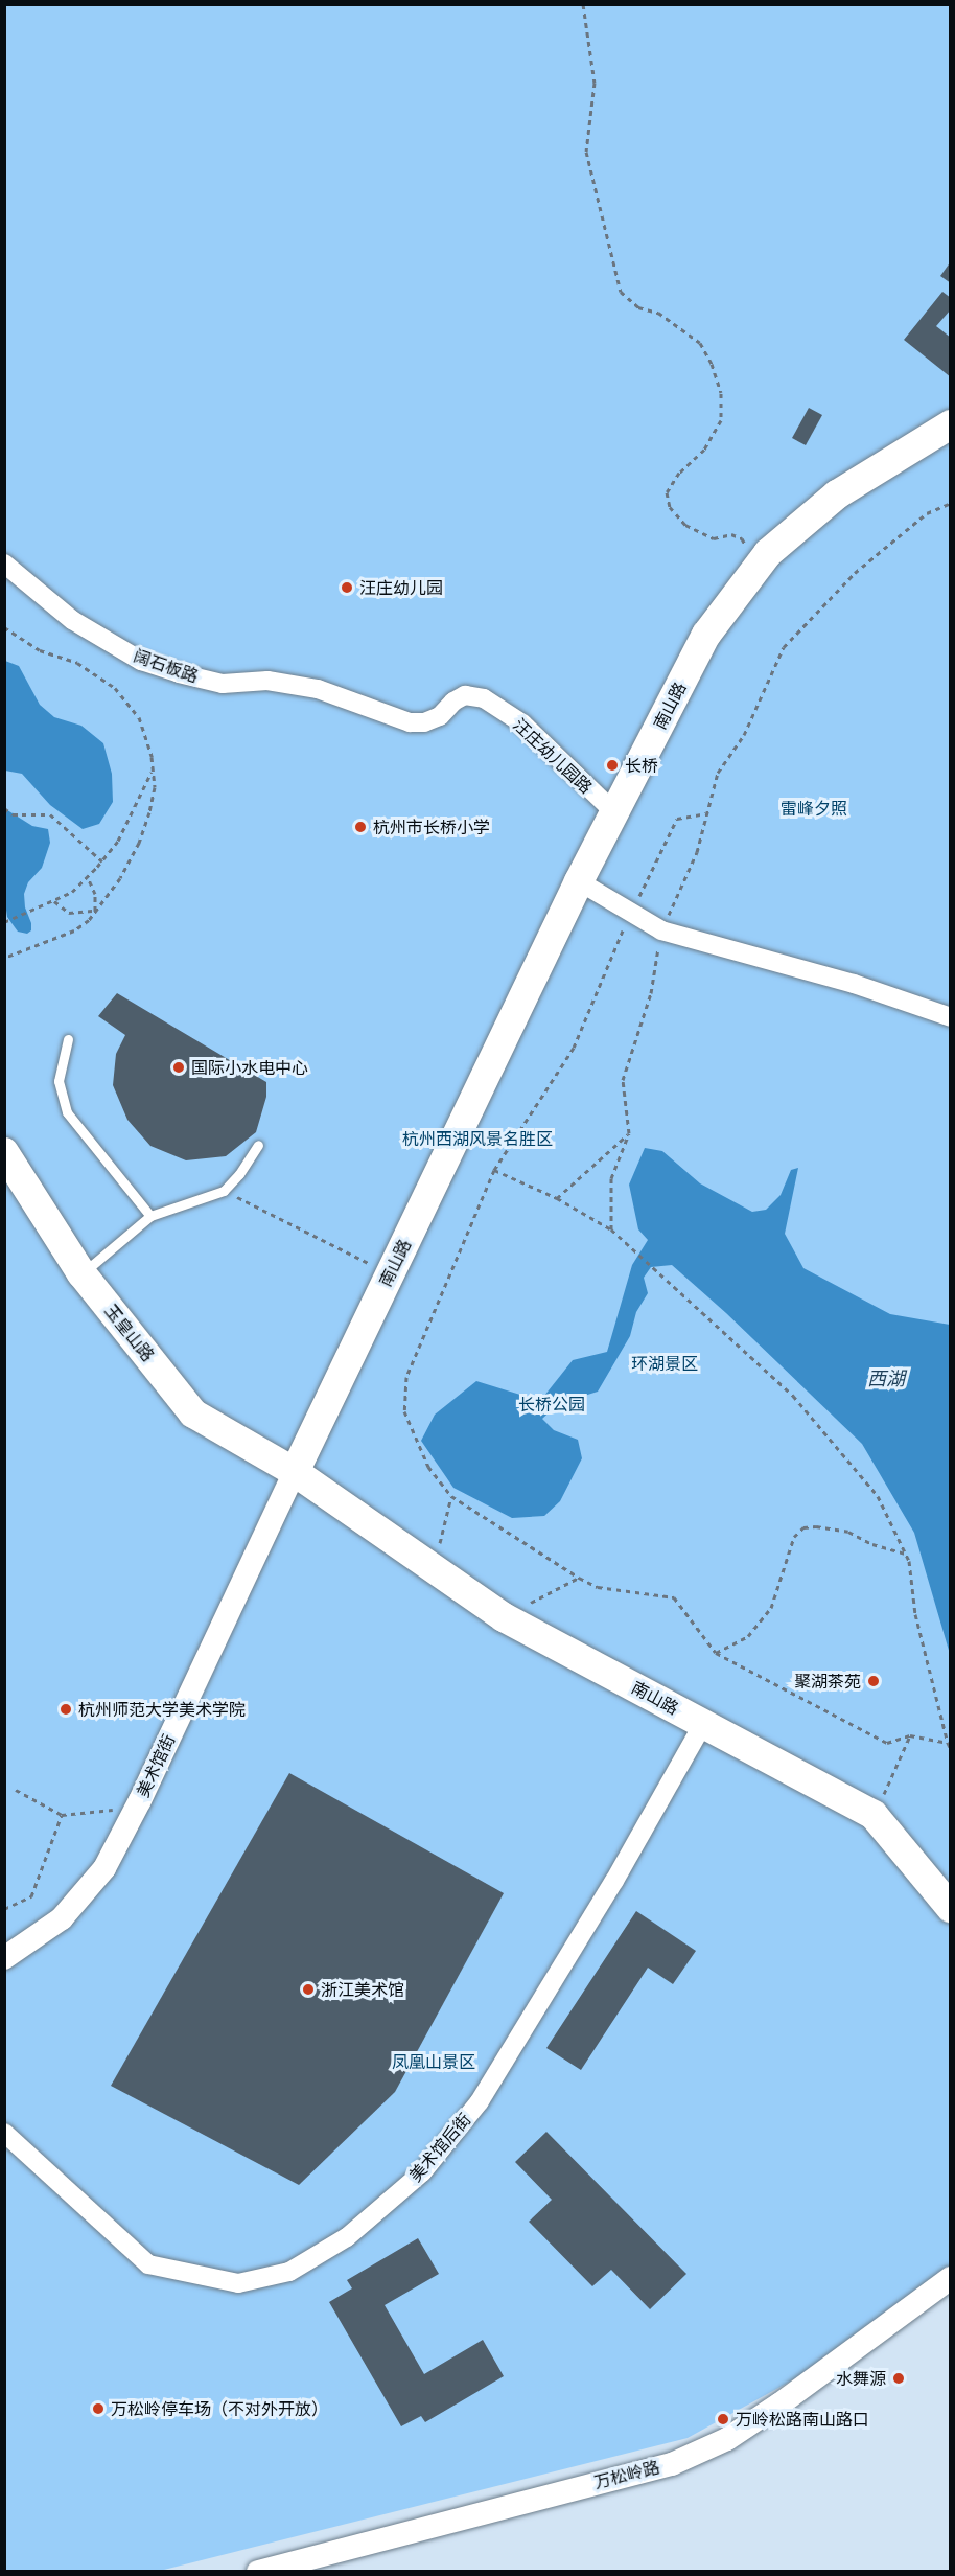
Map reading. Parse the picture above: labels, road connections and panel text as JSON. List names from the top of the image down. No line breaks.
{"streets":{"main road":["南山路","玉皇山路"],"street":["阔石板路","汪庄幼儿园路","美术馆街","美术馆后街","万松岭路"]},"crossings":[["阔石板路","汪庄幼儿园路"],["南山路","汪庄幼儿园路"],["南山路","玉皇山路"],["南山路","美术馆街"],["南山路","美术馆后街"],["玉皇山路","美术馆街"]],"water":["西湖"],"parks":["雷峰夕照","杭州西湖风景名胜区","环湖景区","长桥公园","凤凰山景区"],"places":["汪庄幼儿园","长桥","杭州市长桥小学","国际小水电中心","聚湖茶苑","杭州师范大学美术学院","浙江美术馆","水舞源","万松岭停车场（不对外开放）","万岭松路南山路口"]}
